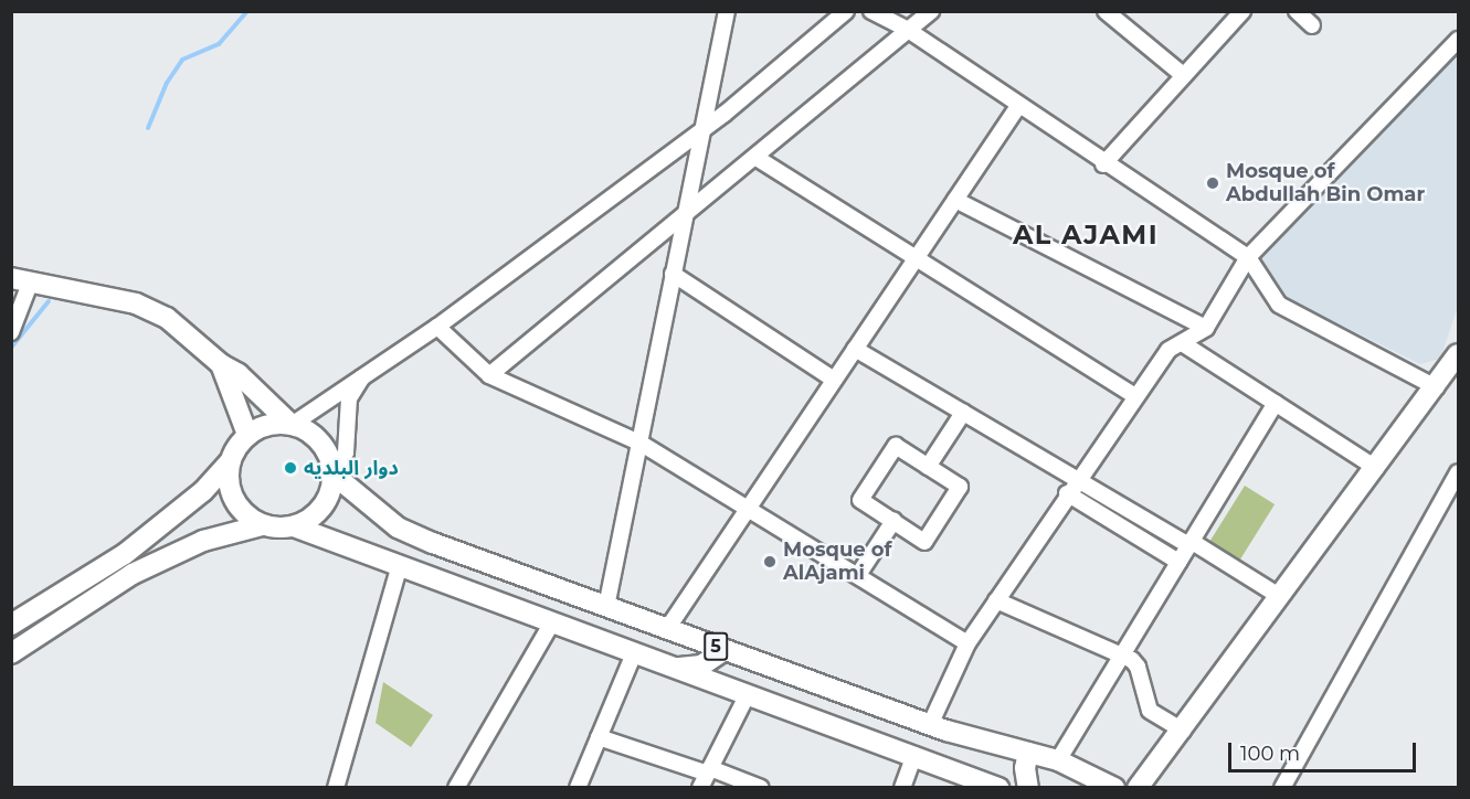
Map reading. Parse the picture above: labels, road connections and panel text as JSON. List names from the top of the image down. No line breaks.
{"streets":{"main road":["5"]},"districts":["AL AJAMI"],"places":["Mosque of Abdullah Bin Omar","دوار البلديه","Mosque of AlAjami"],"scale_bar":"100 m"}
